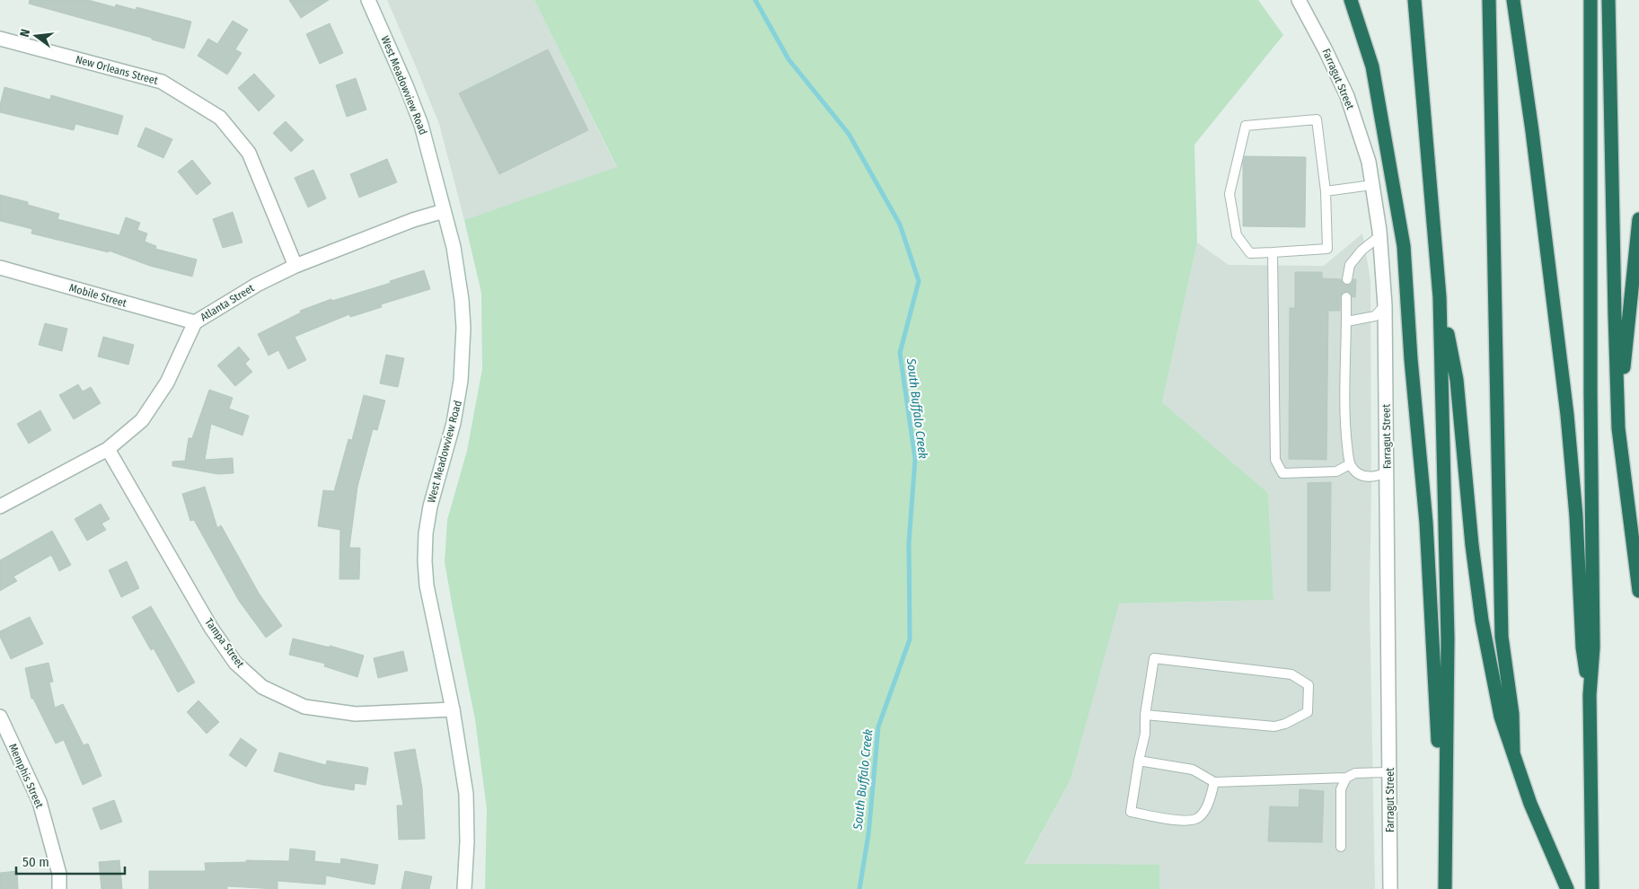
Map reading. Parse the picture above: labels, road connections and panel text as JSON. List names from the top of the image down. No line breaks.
{"streets":{"street":["New Orleans Street","Farragut Street","West Meadowview Road","Mobile Street","Atlanta Street","Tampa Street","Memphis Street"]},"crossings":[["New Orleans Street","Atlanta Street"],["West Meadowview Road","Atlanta Street"],["West Meadowview Road","Tampa Street"],["Mobile Street","Atlanta Street"],["Atlanta Street","Tampa Street"]],"water":["South Buffalo Creek"],"scale_bar":"50 m","north":"left"}
